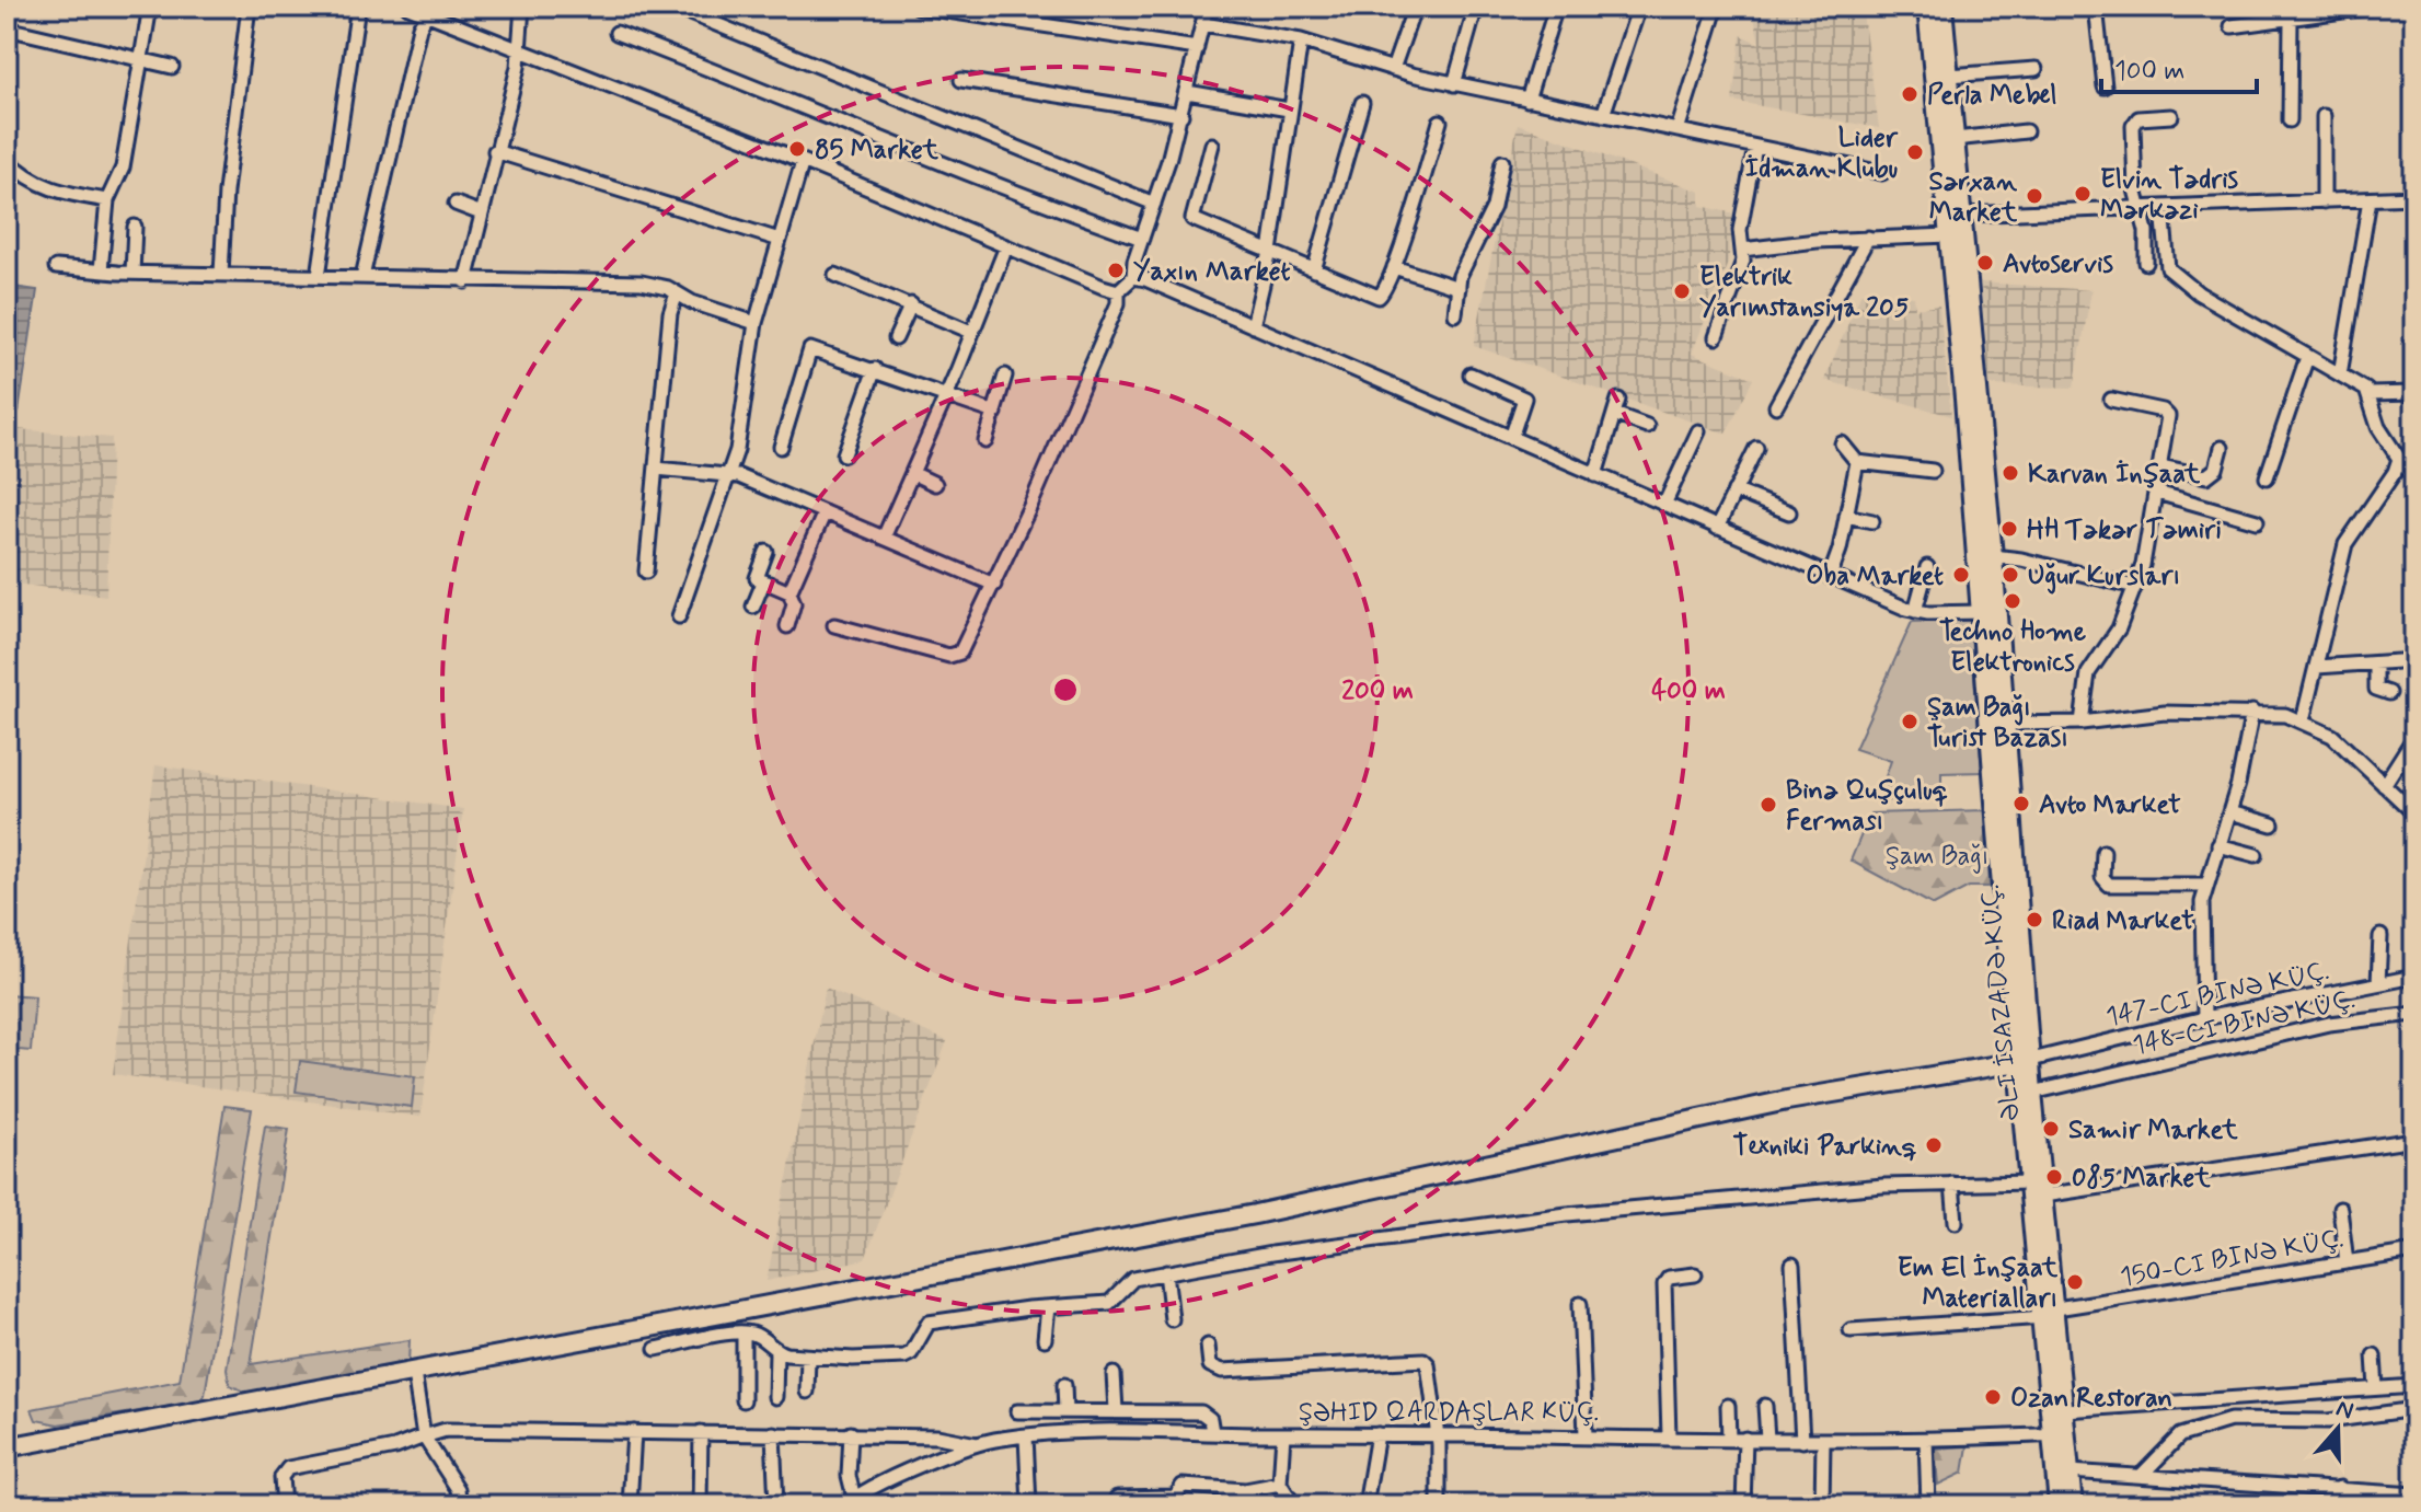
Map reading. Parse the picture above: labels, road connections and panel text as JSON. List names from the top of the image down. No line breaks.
{"streets":{"main road":["ƏLI İSAZADƏ KÜÇ."],"street":["147-CI BINƏ KÜÇ.","148-CI BINƏ KÜÇ.","150-CI BINƏ KÜÇ.","ŞƏHID QARDAŞLAR KÜÇ."]},"crossings":[["147-CI BINƏ KÜÇ.","ƏLI İSAZADƏ KÜÇ."],["ƏLI İSAZADƏ KÜÇ.","148-CI BINƏ KÜÇ."],["ƏLI İSAZADƏ KÜÇ.","150-CI BINƏ KÜÇ."],["ƏLI İSAZADƏ KÜÇ.","ŞƏHID QARDAŞLAR KÜÇ."]],"parks":["Şam Bağı"],"places":["Perla Mebel","85 Market","Lider İdman Klubu","Elvin Tədris Mərkəzi","Sərxan Market","Avtoservis","Yaxın Market","Elektrik Yarımstansiya 205","Karvan İnşaat","HH Təkər Təmiri","Oba Market","Uğur Kursları","Techno Home Elektronics","Şam Bağı Turist Bazası","Avto Market","Binə Quşçuluq Ferması","Riad Market","Samir Market","Texniki Parkinq","085 Market","Em El İnşaat Materialları","Ozan Restoran"],"scale_bar":"100 m","north":"top","rings":["200 m","400 m"]}
